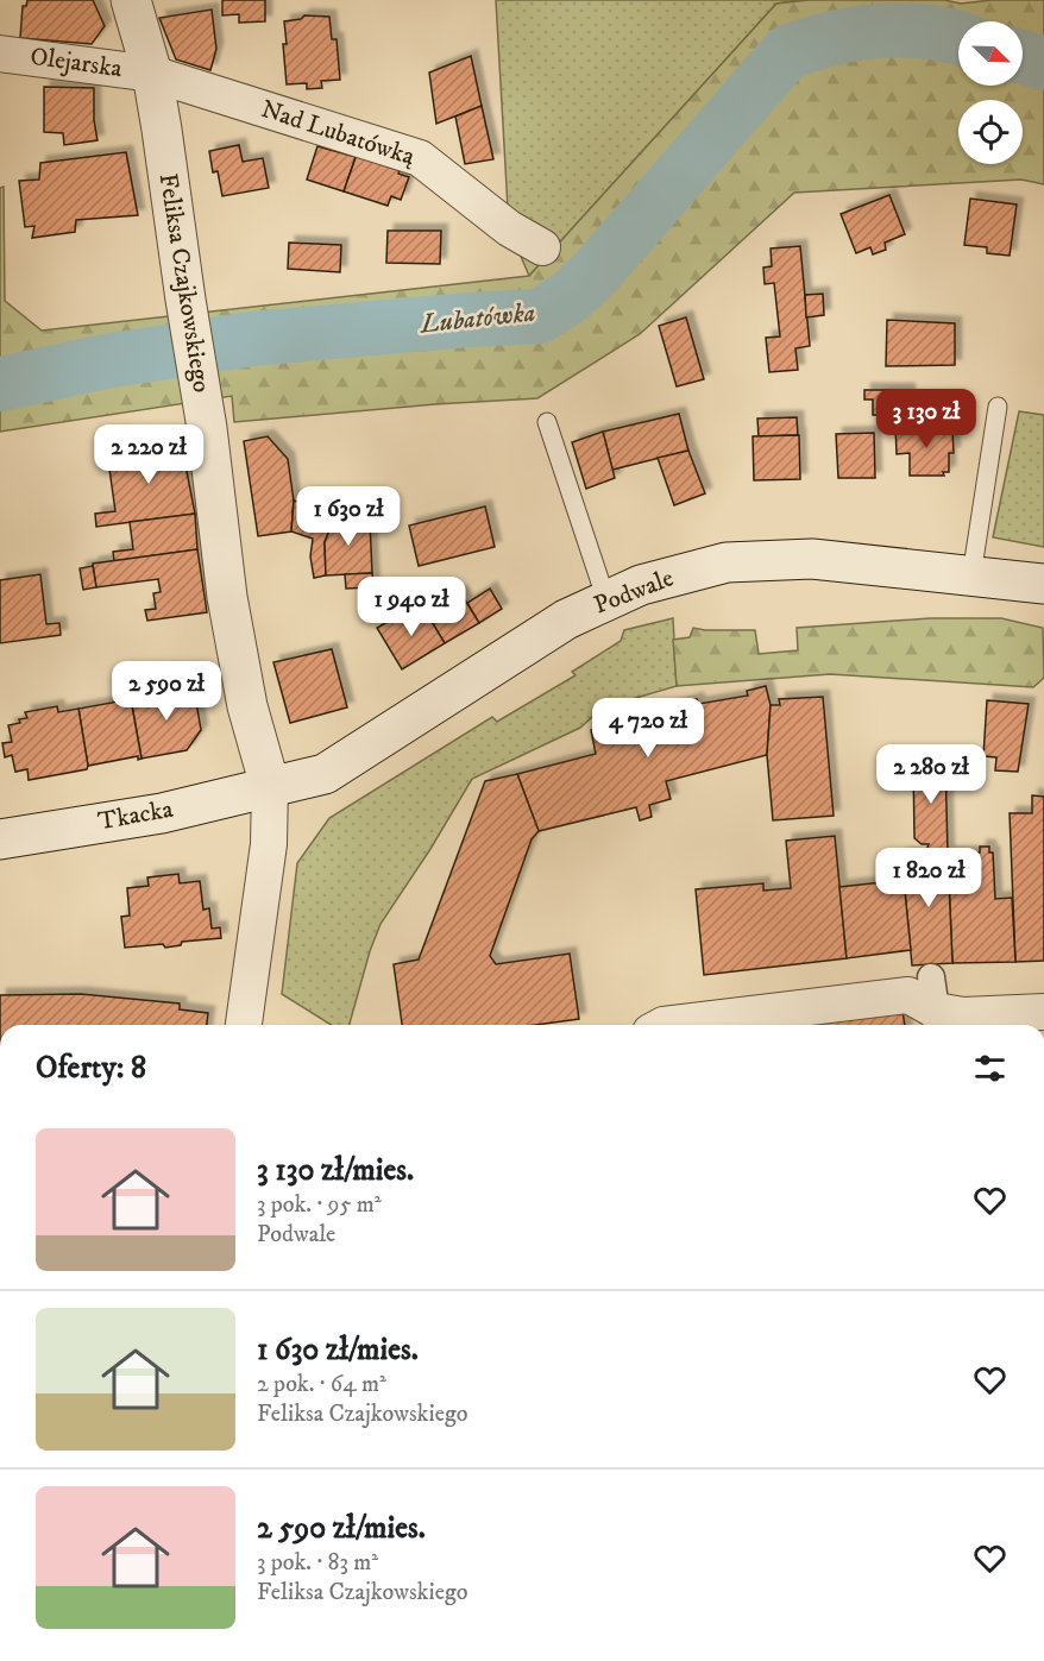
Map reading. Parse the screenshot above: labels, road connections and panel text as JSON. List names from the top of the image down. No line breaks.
{"streets":{"main road":["Feliksa Czajkowskiego","Podwale","Tkacka"],"street":["Olejarska","Nad Lubatówką"]},"crossings":[["Olejarska","Nad Lubatówką"],["Olejarska","Feliksa Czajkowskiego"],["Nad Lubatówką","Feliksa Czajkowskiego"],["Feliksa Czajkowskiego","Podwale"],["Feliksa Czajkowskiego","Tkacka"],["Podwale","Tkacka"]],"water":["Lubatówka"],"north":"bottom right","page":{"price":["3 130 zł","2 220 zł","1 630 zł","1 940 zł","2 590 zł","4 720 zł","2 280 zł","1 820 zł"],"heading":"Oferty: 8","list":[{"name":"3 130 zł/mies.","note":"3 pok. · 95 m² · Podwale"},{"name":"1 630 zł/mies.","note":"2 pok. · 64 m² · Feliksa Czajkowskiego"},{"name":"2 590 zł/mies.","note":"3 pok. · 83 m² · Feliksa Czajkowskiego"}]}}
